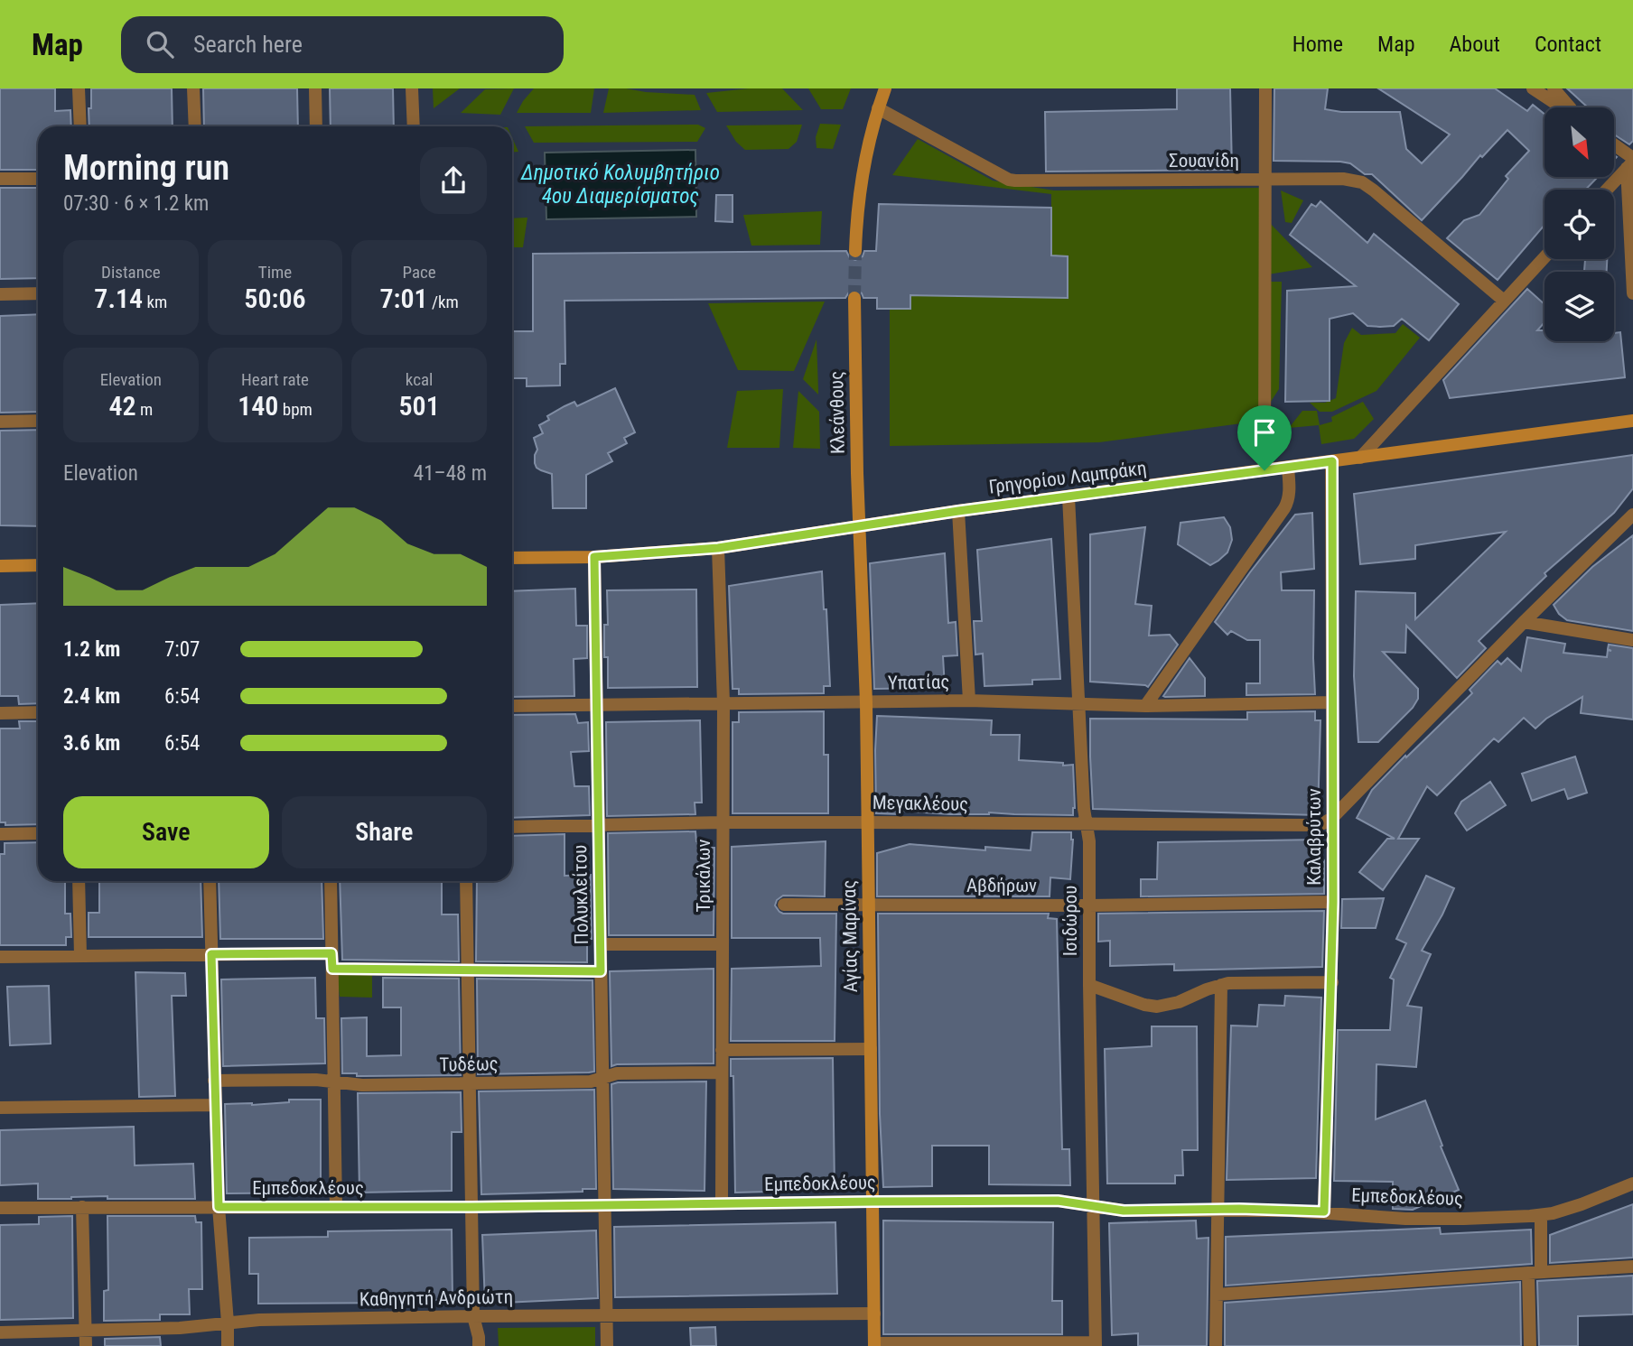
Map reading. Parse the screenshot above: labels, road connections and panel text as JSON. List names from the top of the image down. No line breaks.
{"streets":{"main road":["Κλεάνθους","Γρηγορίου Λαμπράκη","Αγίας Μαρίνας"],"street":["Σουανίδη","Υπατίας","Μεγακλέους","Καλαβρύτων","Τρικάλων","Αβδήρων","Πολυκλείτου","Ισιδώρου","Τυδέως","Εμπεδοκλέους","Καθηγητή Ανδριώτη"]},"crossings":[["Κλεάνθους","Γρηγορίου Λαμπράκη"],["Κλεάνθους","Αγίας Μαρίνας"],["Γρηγορίου Λαμπράκη","Καλαβρύτων"],["Γρηγορίου Λαμπράκη","Τρικάλων"],["Γρηγορίου Λαμπράκη","Πολυκλείτου"],["Γρηγορίου Λαμπράκη","Ισιδώρου"],["Γρηγορίου Λαμπράκη","Αγίας Μαρίνας"],["Υπατίας","Καλαβρύτων"],["Υπατίας","Τρικάλων"],["Υπατίας","Πολυκλείτου"],["Υπατίας","Ισιδώρου"],["Υπατίας","Αγίας Μαρίνας"],["Μεγακλέους","Καλαβρύτων"],["Μεγακλέους","Τρικάλων"],["Μεγακλέους","Πολυκλείτου"],["Μεγακλέους","Ισιδώρου"],["Μεγακλέους","Αγίας Μαρίνας"],["Καλαβρύτων","Αβδήρων"],["Καλαβρύτων","Εμπεδοκλέους"],["Τρικάλων","Τυδέως"],["Τρικάλων","Εμπεδοκλέους"],["Αβδήρων","Ισιδώρου"],["Αβδήρων","Αγίας Μαρίνας"],["Πολυκλείτου","Τυδέως"],["Πολυκλείτου","Εμπεδοκλέους"],["Πολυκλείτου","Καθηγητή Ανδριώτη"],["Ισιδώρου","Εμπεδοκλέους"],["Αγίας Μαρίνας","Εμπεδοκλέους"],["Αγίας Μαρίνας","Καθηγητή Ανδριώτη"]],"water":["Δημοτικό Κολυμβητήριο 4ου Διαμερίσματος"],"north":"bottom right","page":{"header":"Map","search":"Search here","nav":["Home","Map","About","Contact"],"heading":["Morning run","07:30 · 6 × 1.2 km"],"stats":[["Distance","7.14 km"],["Time","50:06"],["Pace","7:01 /km"],["Elevation","42 m"],["Heart rate","140 bpm"],["kcal","501"]],"chart":["Elevation","41–48 m"],"list":[{"name":"1.2 km","note":"7:07"},{"name":"2.4 km","note":"6:54"},{"name":"3.6 km","note":"6:54"}],"buttons":["Save","Share"]}}
